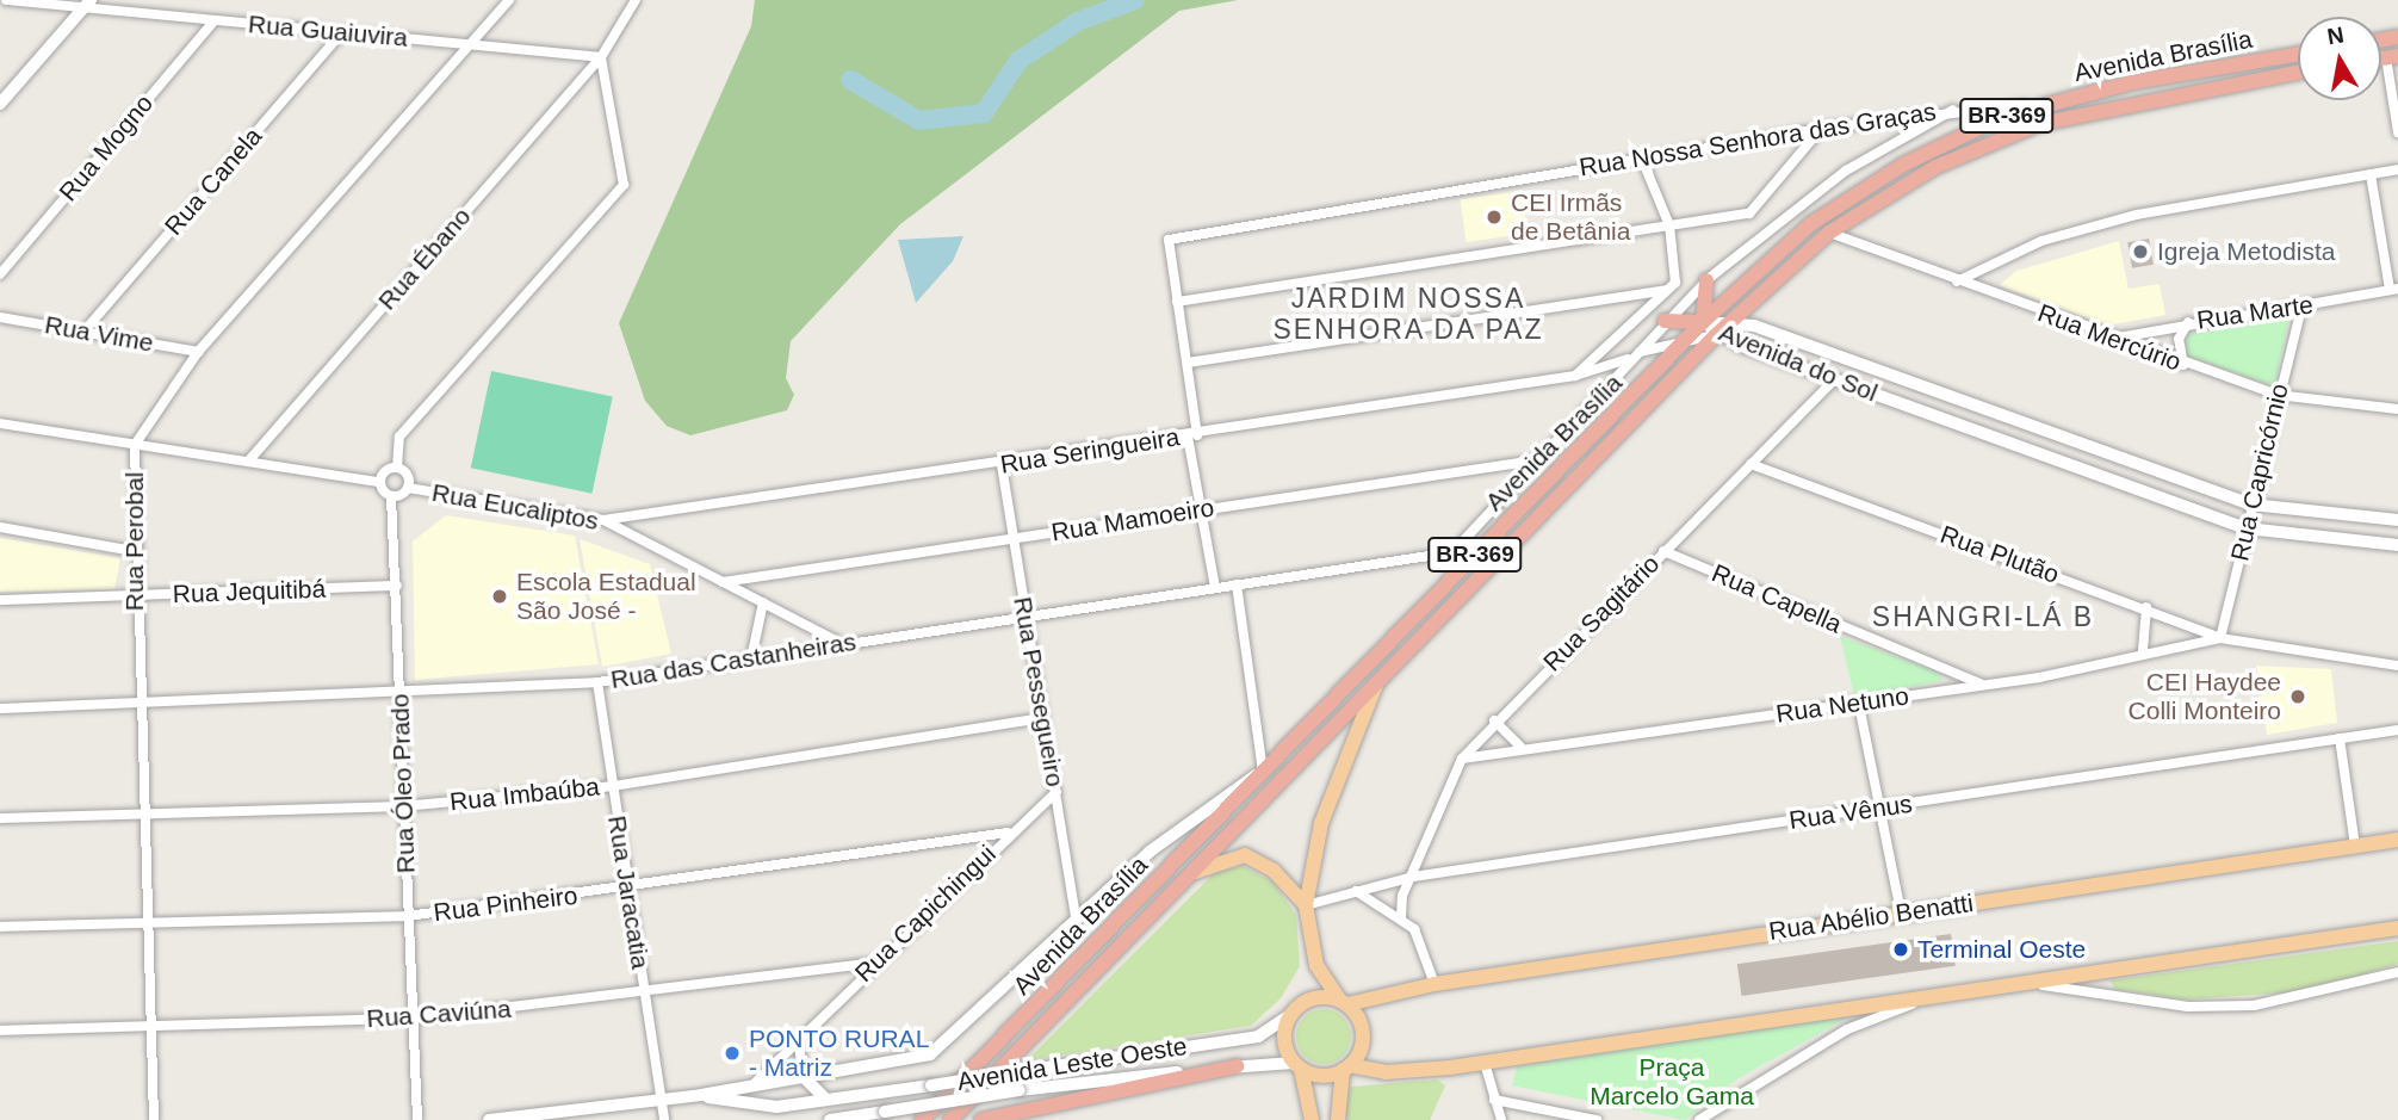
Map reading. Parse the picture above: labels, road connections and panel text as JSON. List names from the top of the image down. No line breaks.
{"streets":{"highway":["Avenida Brasília","BR-369"],"main road":["Rua Abélio Benatti"],"street":["Rua Guaiuvira","Rua Nossa Senhora das Graças","Rua Mogno","Rua Canela","Rua Ébano","Rua Marte","Rua Vime","Rua Mercúrio","Avenida do Sol","Rua Seringueira","Rua Capricórnio","Rua Eucaliptos","Rua Mamoeiro","Rua Perobal","Rua Plutão","Rua Jequitibá","Rua Capella","Rua Sagitário","Rua das Castanheiras","Rua Pessegueiro","Rua Netuno","Rua Óleo Prado","Rua Imbaúba","Rua Vênus","Rua Jaracatia","Rua Pinheiro","Rua Capichingui","Rua Caviúna","Avenida Leste Oeste"]},"crossings":[["Rua Guaiuvira","Rua Mogno"],["Rua Guaiuvira","Rua Canela"],["Rua Guaiuvira","Rua Ébano"],["Rua Guaiuvira","Rua Perobal"],["Avenida Brasília","Rua Nossa Senhora das Graças"],["Avenida Brasília","Rua Mercúrio"],["Avenida Brasília","Avenida do Sol"],["Avenida Brasília","Rua Seringueira"],["Avenida Brasília","Rua Mamoeiro"],["Avenida Brasília","Rua das Castanheiras"],["Rua Canela","Rua Vime"],["Rua Marte","Rua Mercúrio"],["Rua Marte","Rua Capricórnio"],["Rua Vime","Rua Perobal"],["Rua Mercúrio","Rua Capricórnio"],["Avenida do Sol","Rua Seringueira"],["Avenida do Sol","Rua Capricórnio"],["Avenida do Sol","Rua Sagitário"],["Rua Seringueira","Rua Eucaliptos"],["Rua Seringueira","Rua Pessegueiro"],["Rua Capricórnio","Rua Plutão"],["Rua Capricórnio","Rua Netuno"],["Rua Eucaliptos","Rua Mamoeiro"],["Rua Eucaliptos","Rua das Castanheiras"],["Rua Mamoeiro","Rua Pessegueiro"],["Rua Perobal","Rua Jequitibá"],["Rua Perobal","Rua das Castanheiras"],["Rua Perobal","Rua Imbaúba"],["Rua Perobal","Rua Pinheiro"],["Rua Perobal","Rua Caviúna"],["Rua Plutão","Rua Sagitário"],["Rua Plutão","Rua Netuno"],["Rua Jequitibá","Rua Óleo Prado"],["Rua Capella","Rua Sagitário"],["Rua Capella","Rua Netuno"],["Rua Sagitário","Rua Netuno"],["Rua Sagitário","Rua Vênus"],["Rua das Castanheiras","Rua Pessegueiro"],["Rua das Castanheiras","Rua Óleo Prado"],["Rua das Castanheiras","Rua Jaracatia"],["Rua Pessegueiro","Rua Imbaúba"],["Rua Pessegueiro","Rua Capichingui"],["Rua Óleo Prado","Rua Imbaúba"],["Rua Óleo Prado","Rua Pinheiro"],["Rua Óleo Prado","Rua Caviúna"],["Rua Imbaúba","Rua Jaracatia"],["Rua Jaracatia","Rua Pinheiro"],["Rua Jaracatia","Rua Caviúna"],["Rua Pinheiro","Rua Capichingui"],["Rua Capichingui","Rua Caviúna"],["Rua Abélio Benatti","Avenida Leste Oeste"]],"districts":["JARDIM NOSSA SENHORA DA PAZ","SHANGRI-LÁ B"],"parks":["Praça Marcelo Gama"],"places":["CEI Irmãs de Betânia","Igreja Metodista","Escola Estadual São José -","CEI Haydee Colli Monteiro","Terminal Oeste","PONTO RURAL - Matriz"],"north":"top"}
